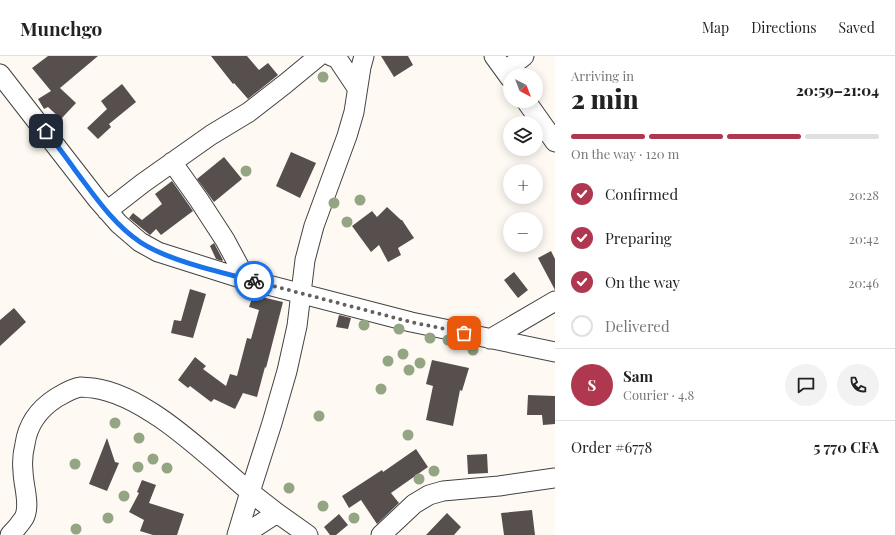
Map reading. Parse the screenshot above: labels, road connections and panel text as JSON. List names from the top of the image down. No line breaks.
{"north":"bottom right","page":{"header":"Munchgo","nav":["Map","Directions","Saved"],"heading":["2 min","Arriving in","20:59–21:04"],"panel":["Sam","Courier · 4.8","Order #6778","5 770 CFA"],"map_buttons":["+","−"],"bar":"On the way · 120 m","list":[["Confirmed","20:28"],["Preparing","20:42"],["On the way","20:46"],"Delivered"],"round":"S"}}
